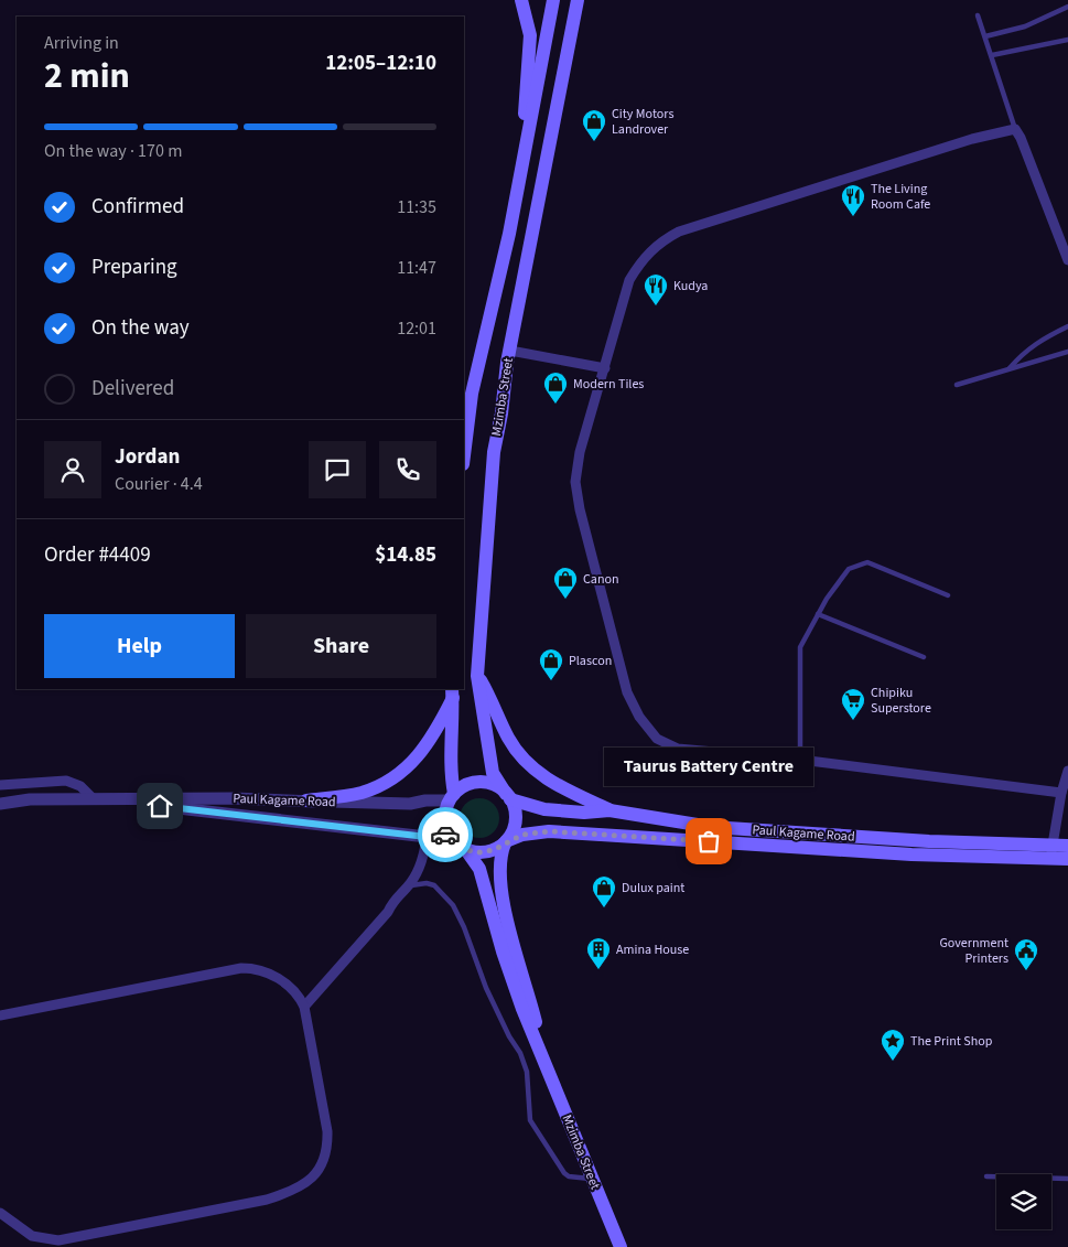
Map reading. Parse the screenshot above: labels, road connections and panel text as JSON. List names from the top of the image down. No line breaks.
{"streets":{"main road":["Mzimba Street","Paul Kagame Road"]},"crossings":[["Mzimba Street","Paul Kagame Road"]],"places":{"shop":["City Motors Landrover","Modern Tiles","Canon","Plascon","Dulux paint"],"restaurant":["The Living Room Cafe","Kudya"],"supermarket":["Chipiku Superstore"],"other":["Taurus Battery Centre"],"building":["Amina House"],"public building":["Government Printers"],"place":["The Print Shop"]},"page":{"heading":["2 min","Arriving in","12:05–12:10"],"panel":["Jordan","Courier · 4.4","Order #4409","$14.85"],"bar":"On the way · 170 m","list":[["Confirmed","11:35"],["Preparing","11:47"],["On the way","12:01"],"Delivered"],"buttons":["Help","Share"],"bubble":"Taurus Battery Centre"}}
